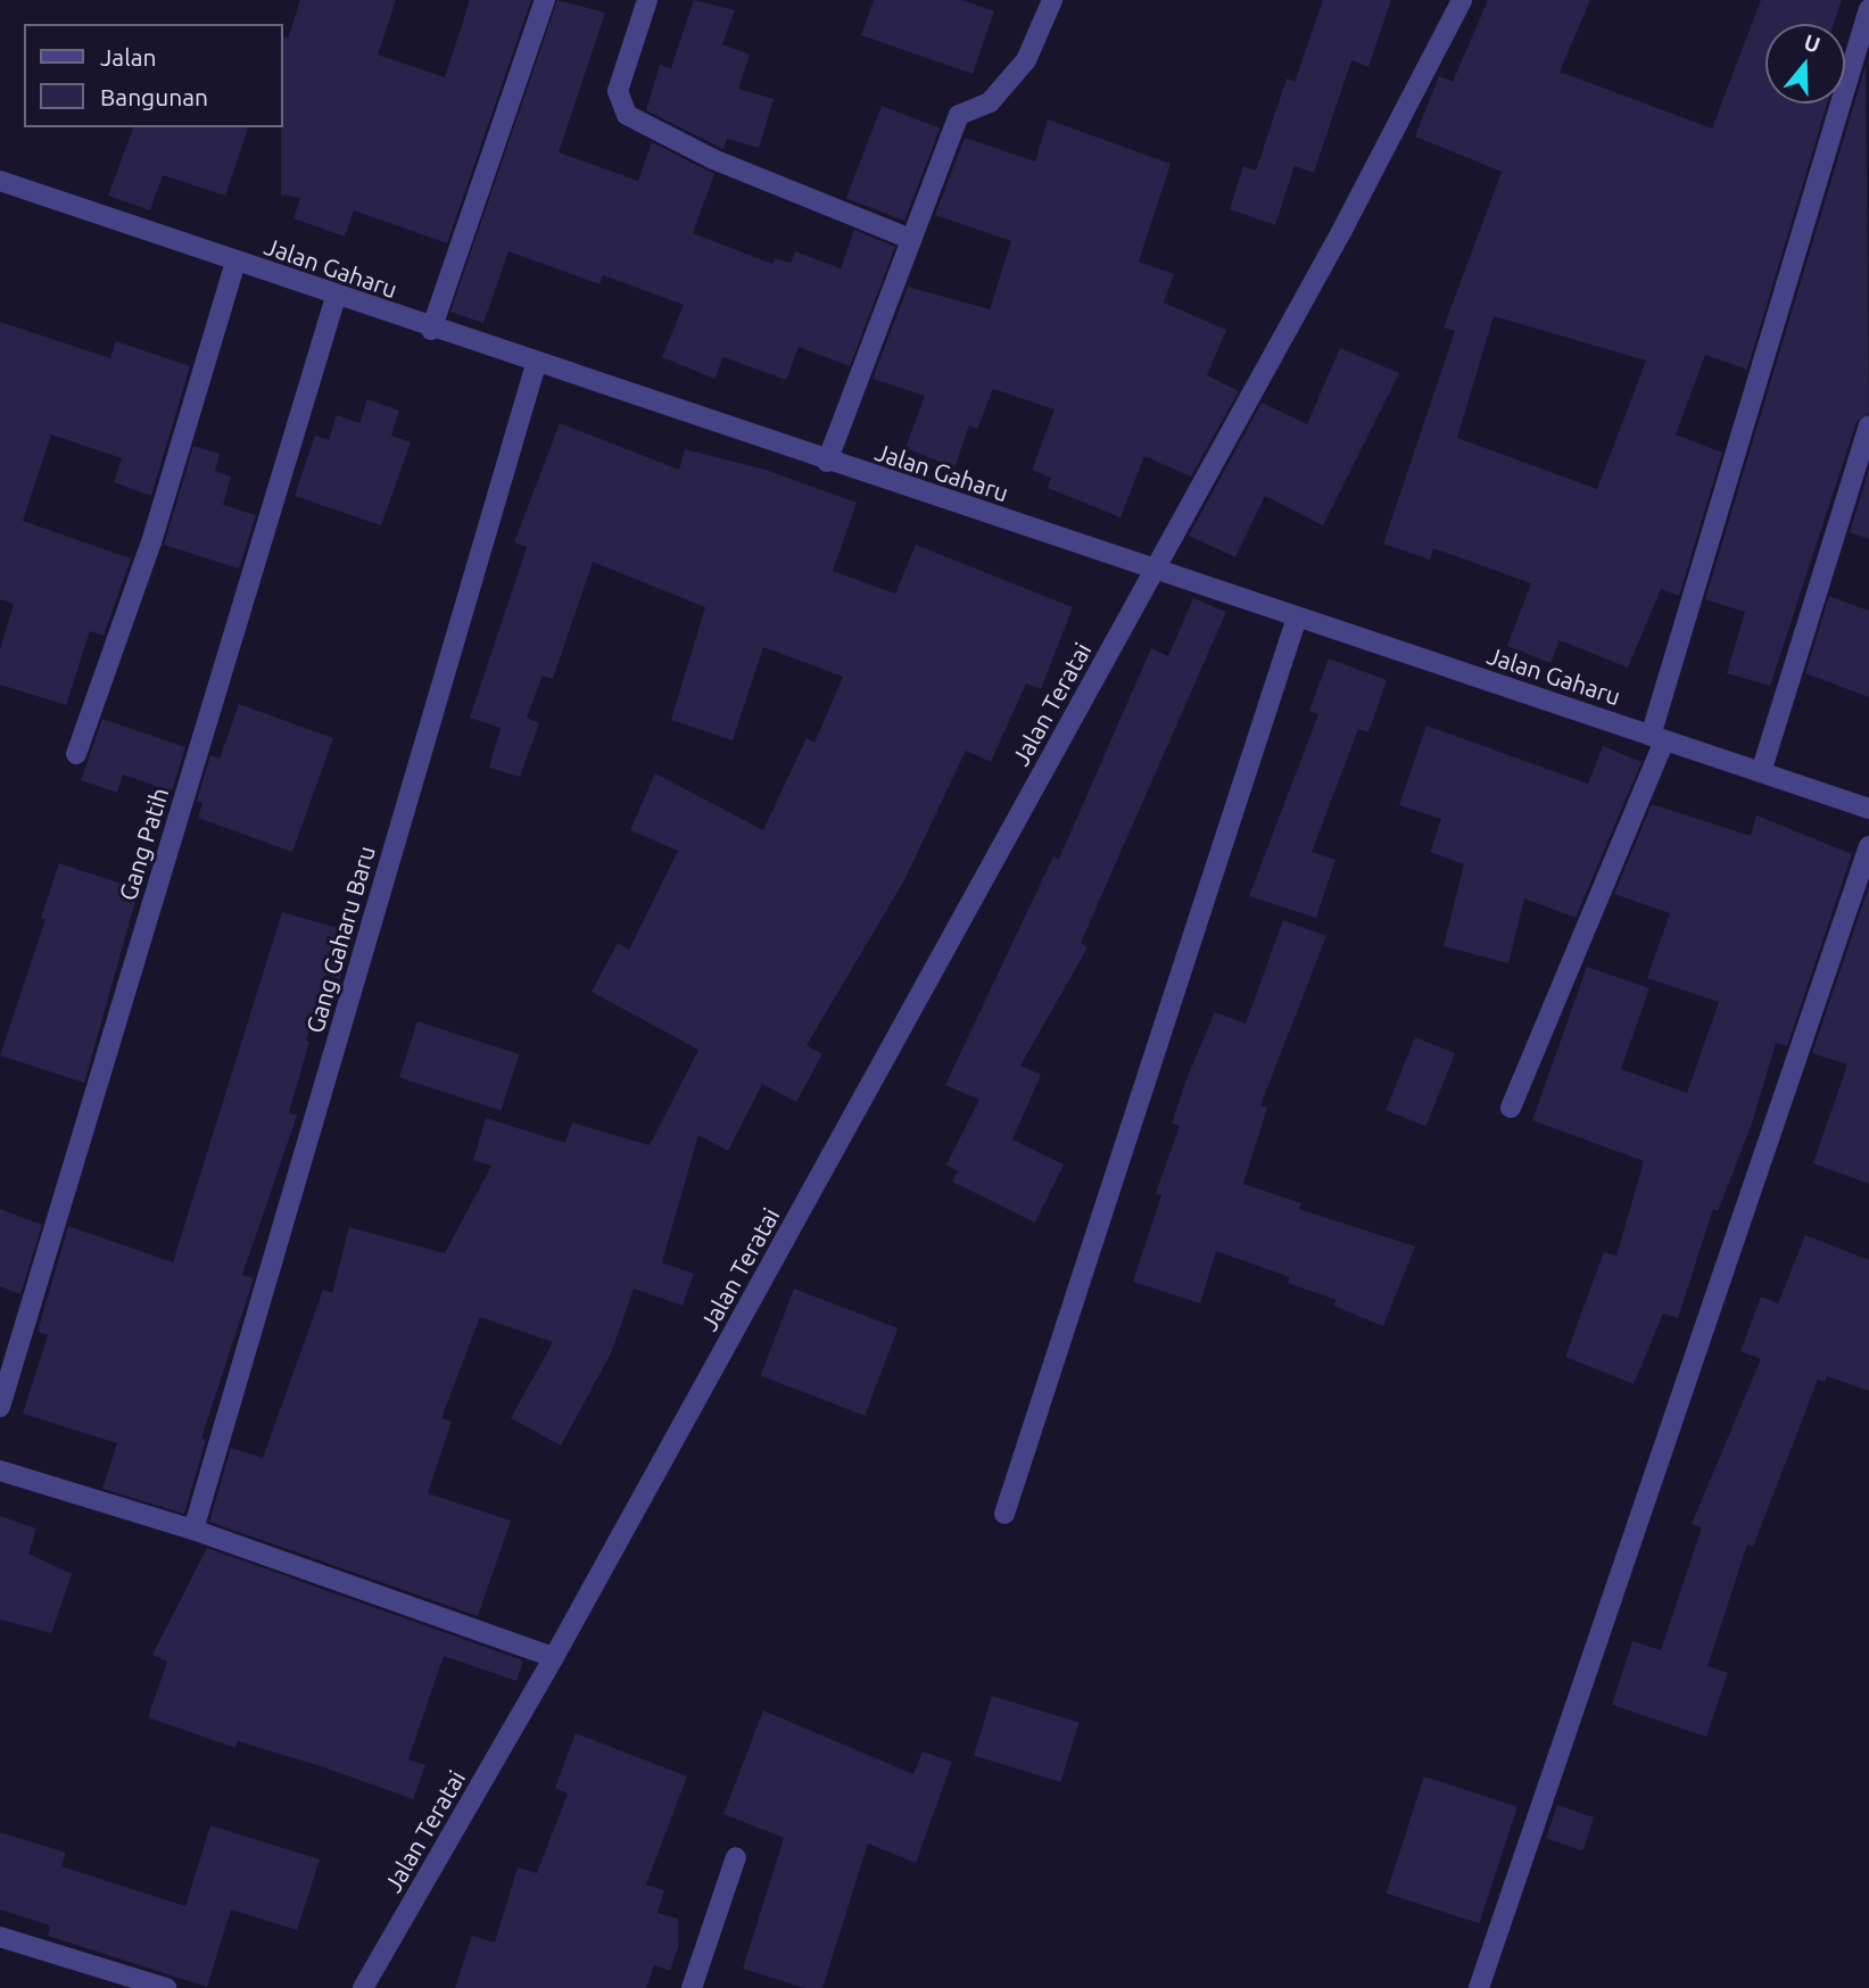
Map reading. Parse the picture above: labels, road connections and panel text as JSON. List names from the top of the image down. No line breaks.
{"streets":{"street":["Jalan Gaharu","Jalan Teratai","Gang Patih","Gang Gaharu Baru"]},"crossings":[["Jalan Gaharu","Jalan Teratai"],["Jalan Gaharu","Gang Patih"],["Jalan Gaharu","Gang Gaharu Baru"]],"legend":["Jalan","Bangunan"],"north":"top"}
